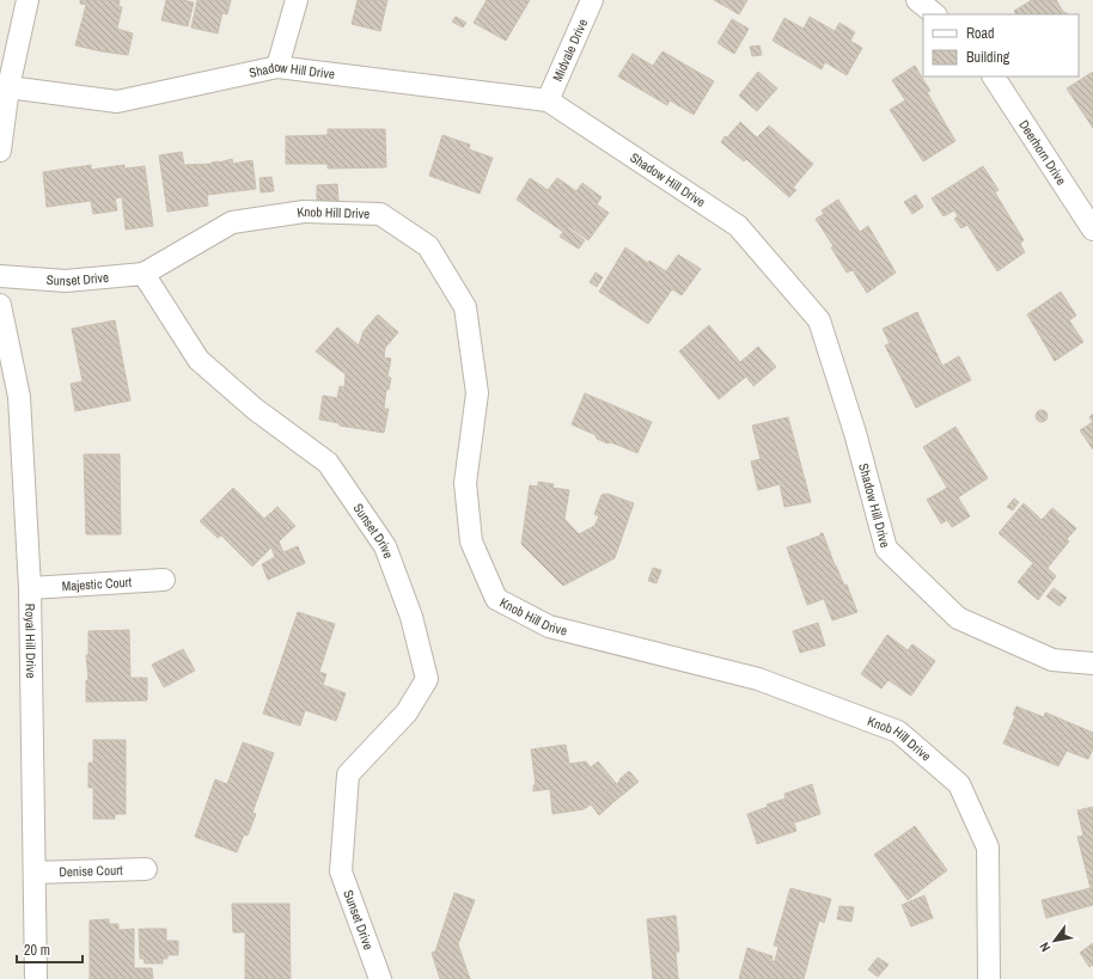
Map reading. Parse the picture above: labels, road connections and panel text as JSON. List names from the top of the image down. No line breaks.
{"streets":{"street":["Midvale Drive","Shadow Hill Drive","Deerhorn Drive","Knob Hill Drive","Sunset Drive","Majestic Court","Royal Hill Drive","Denise Court"]},"crossings":[["Midvale Drive","Shadow Hill Drive"],["Knob Hill Drive","Sunset Drive"],["Majestic Court","Royal Hill Drive"],["Royal Hill Drive","Denise Court"]],"legend":["Road","Building"],"scale_bar":"20 m","north":"bottom left"}
